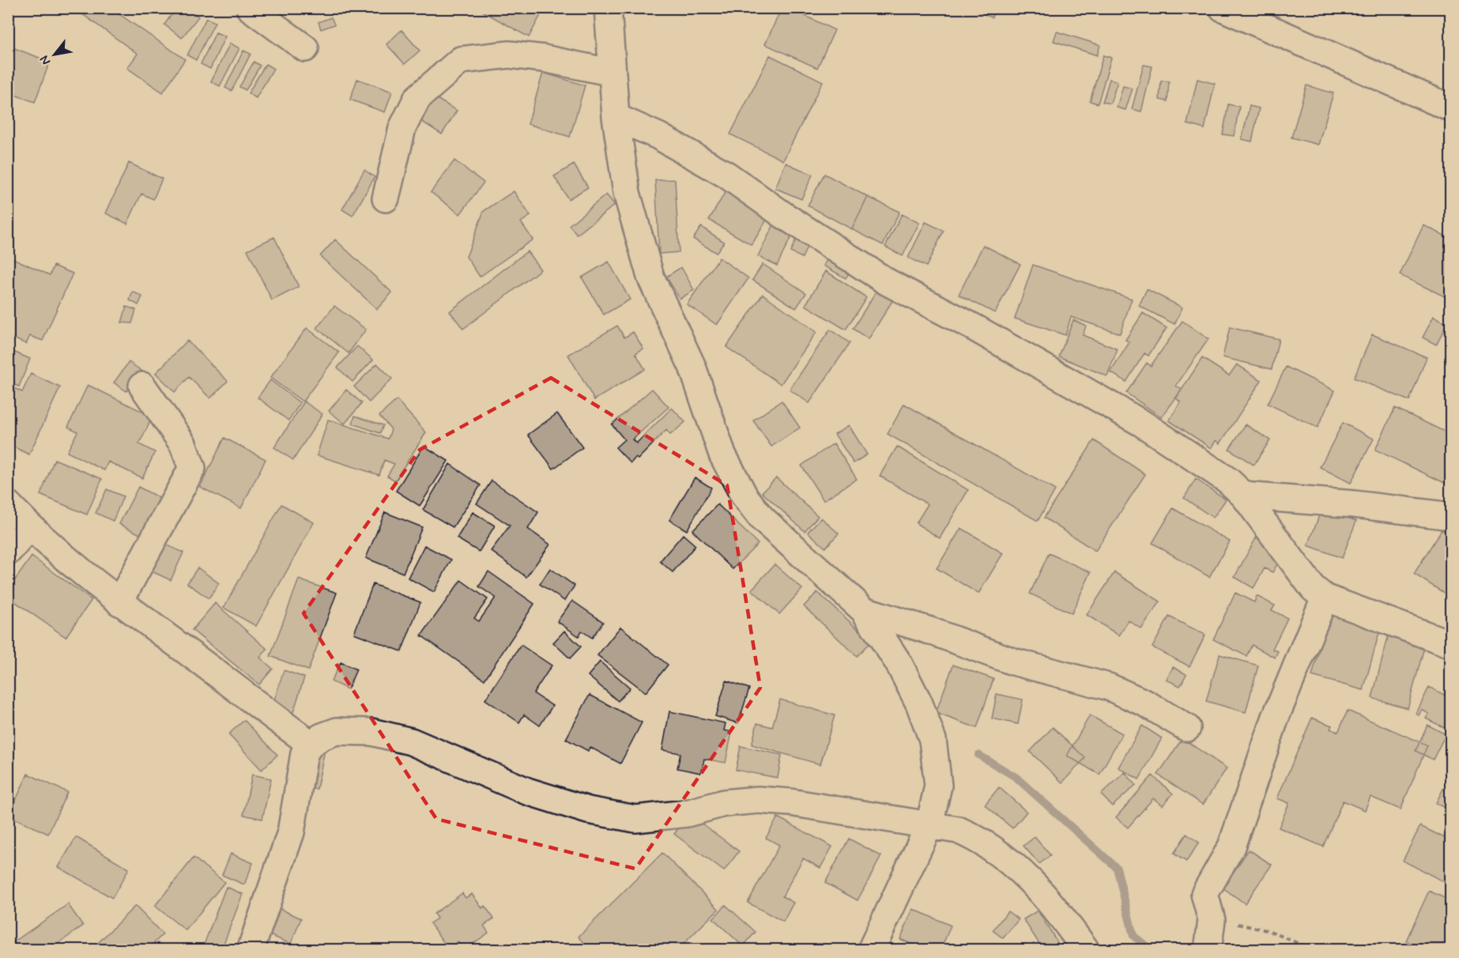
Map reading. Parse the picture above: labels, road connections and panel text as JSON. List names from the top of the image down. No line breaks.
{"north":"bottom left"}
